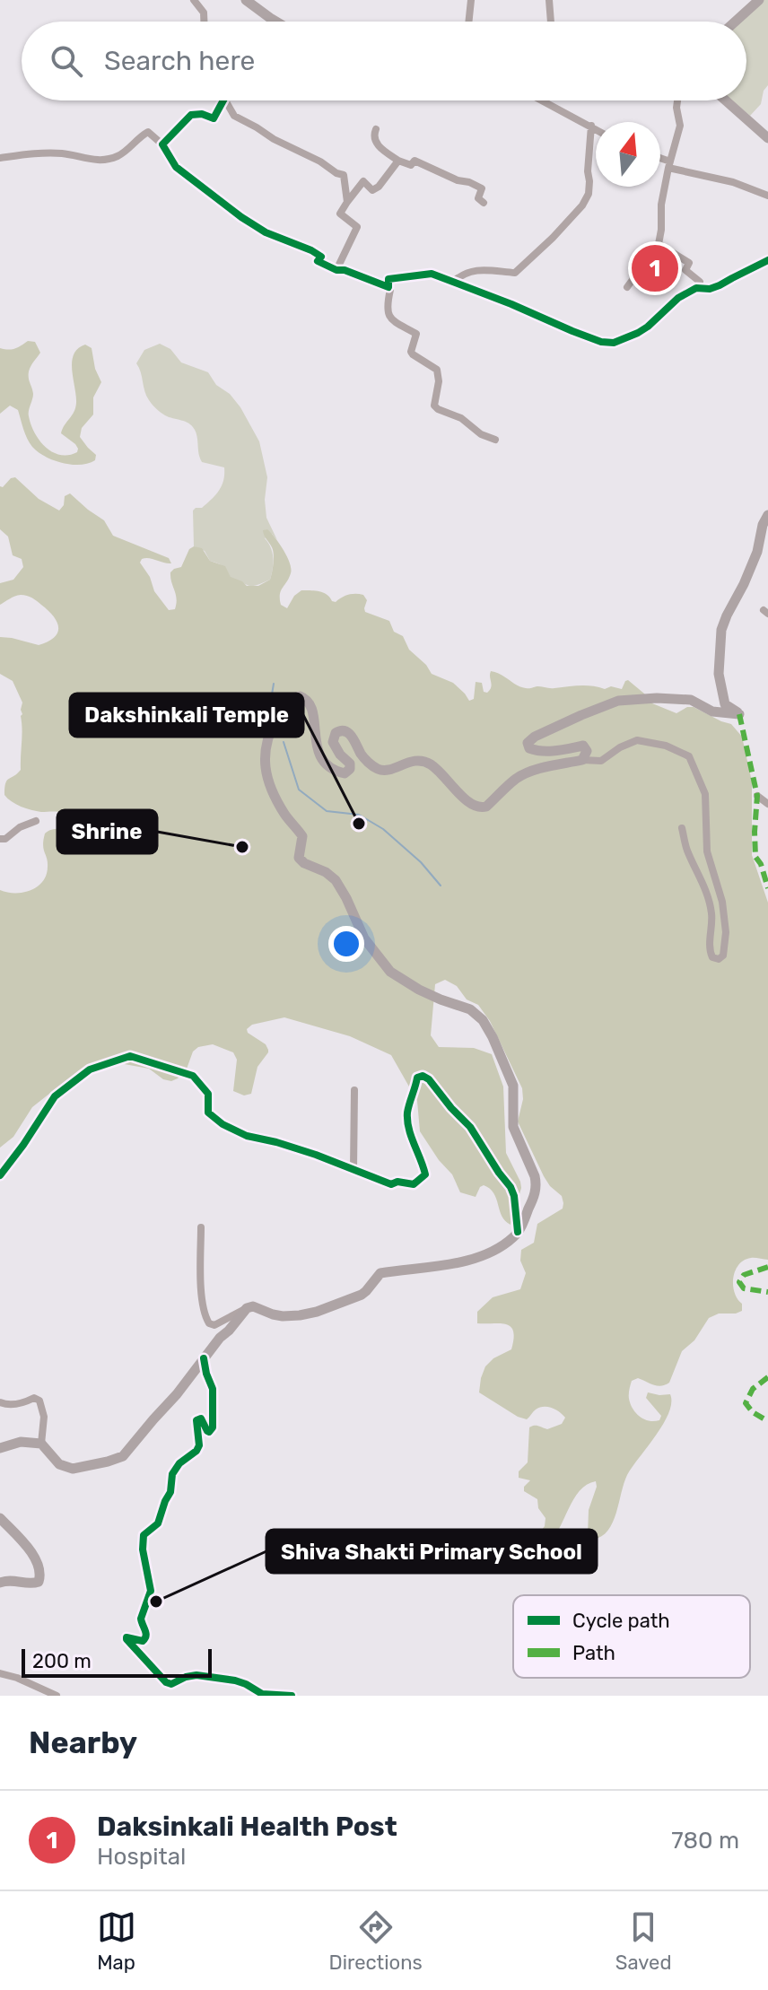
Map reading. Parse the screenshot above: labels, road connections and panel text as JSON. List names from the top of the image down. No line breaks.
{"places":["Dakshinkali Temple","Shrine","Shiva Shakti Primary School"],"legend":["Cycle path","Path"],"scale_bar":"200 m","north":"top","page":{"search":"Search here","pins":"1","scale":"200 m","heading":"Nearby","list":[{"mark":"1","name":"Daksinkali Health Post","note":"Hospital","value":"780 m"}],"nav":["Map","Directions","Saved"]}}
